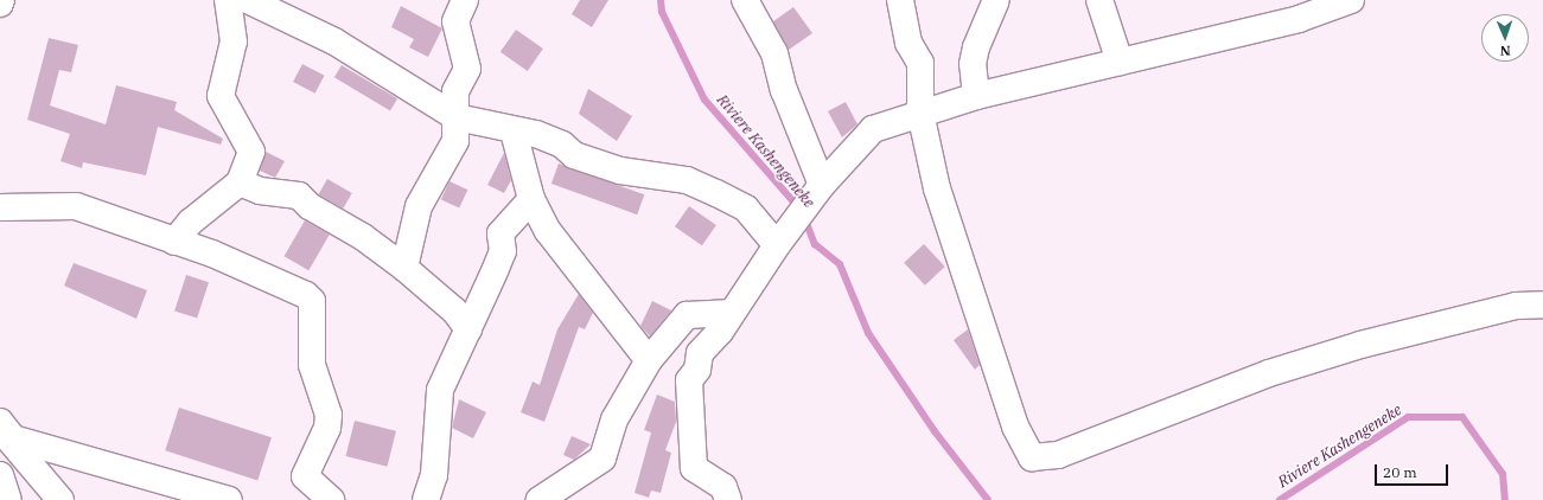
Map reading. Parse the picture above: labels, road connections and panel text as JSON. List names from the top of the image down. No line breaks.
{"water":["Riviere Kashengeneke"],"scale_bar":"20 m","north":"bottom"}
